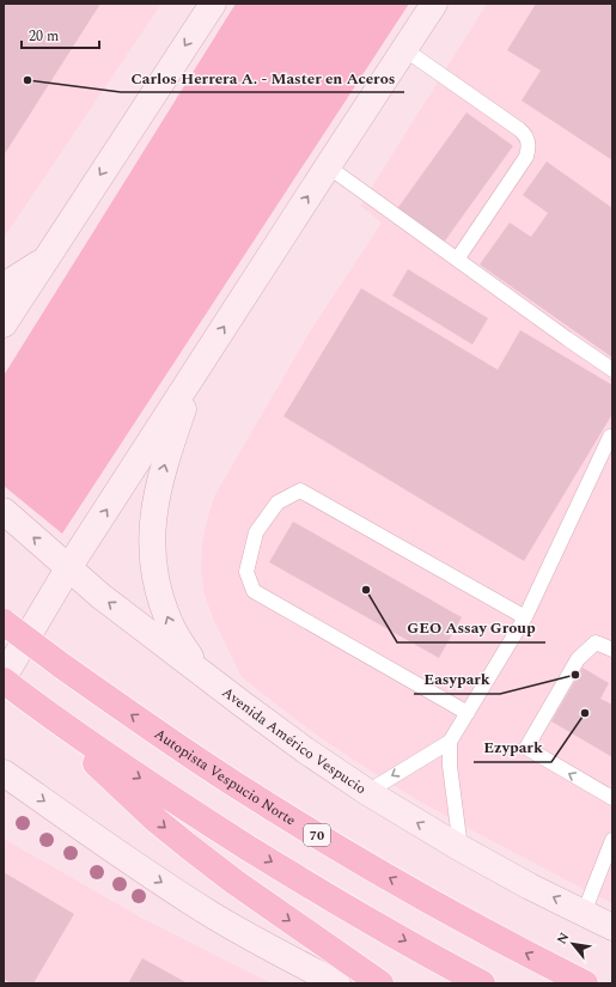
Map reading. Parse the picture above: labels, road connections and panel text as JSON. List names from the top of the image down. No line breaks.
{"streets":{"highway":["Autopista Vespucio Norte","70"],"street":["Avenida Américo Vespucio"]},"places":["Carlos Herrera A. - Master en Aceros","GEO Assay Group","Easypark","Ezypark"],"scale_bar":"20 m","north":"top left"}
